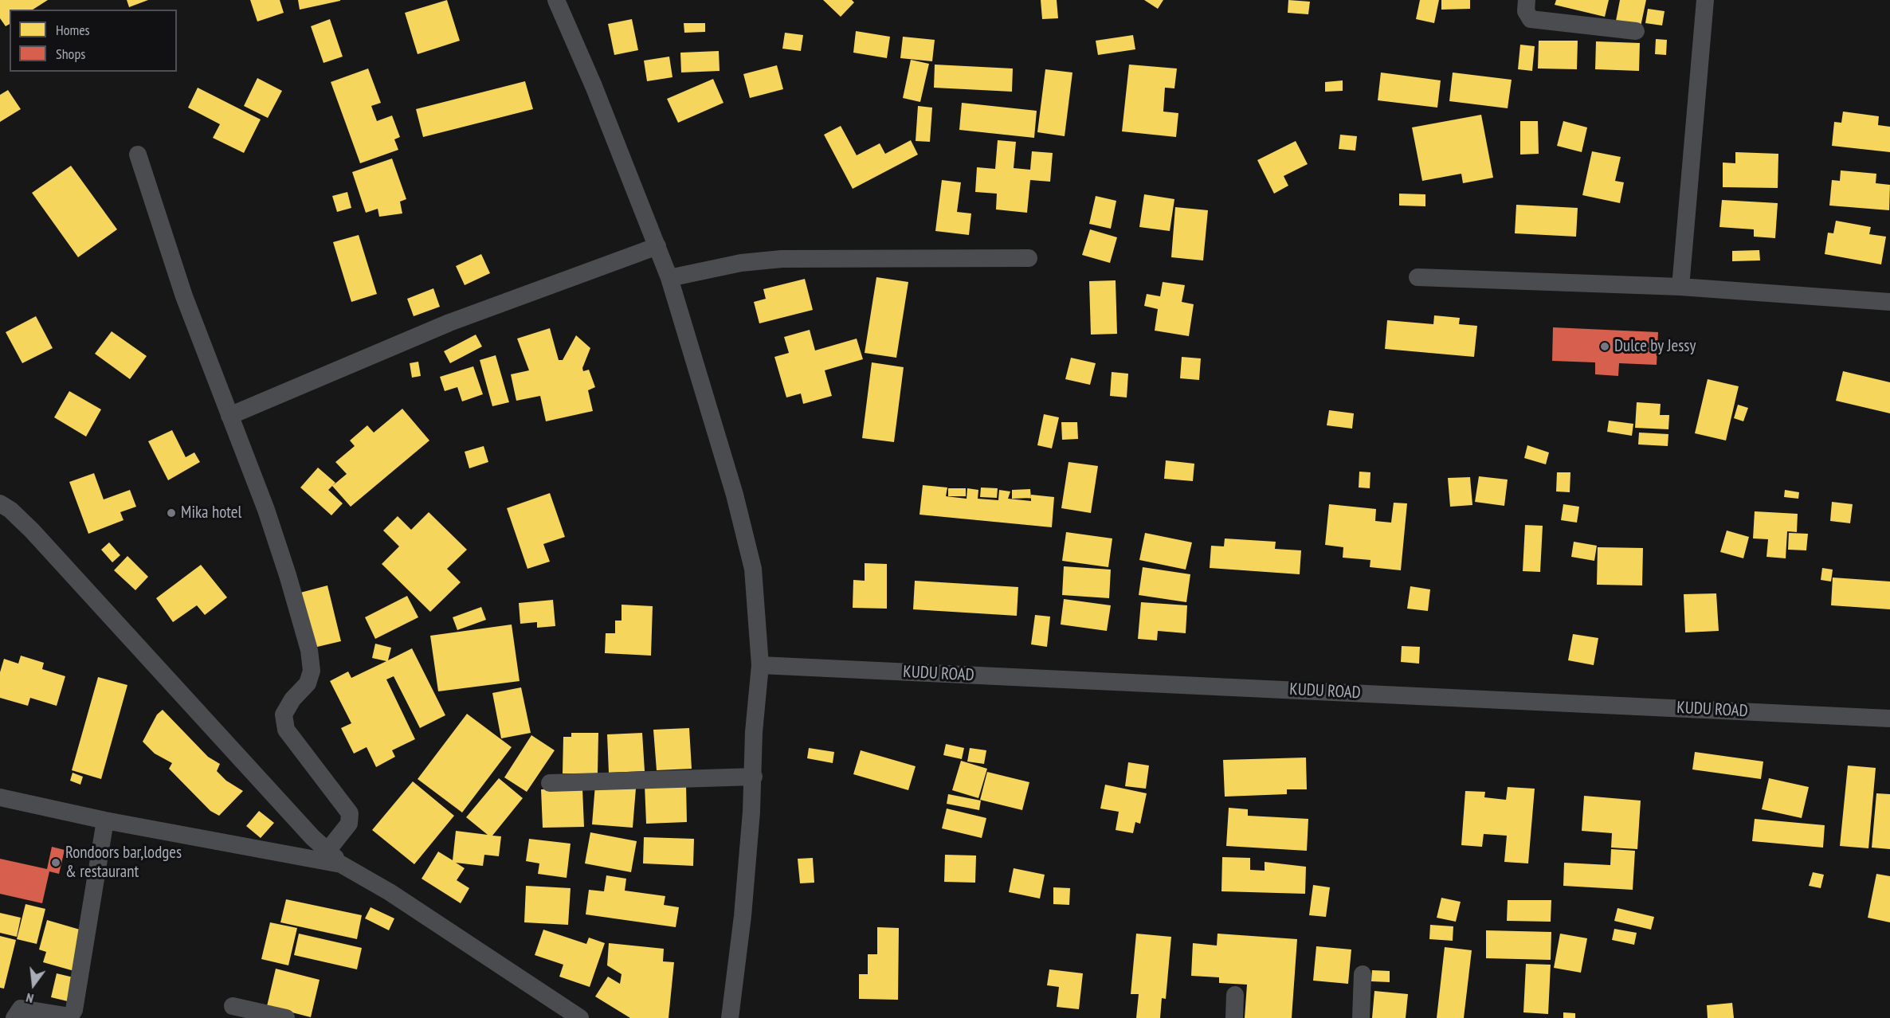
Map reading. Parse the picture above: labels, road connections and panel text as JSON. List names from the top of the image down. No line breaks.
{"streets":{"street":["KUDU ROAD"]},"places":["Dulce by Jessy","Mika hotel","Rondoors bar,lodges & restaurant"],"legend":["Homes","Shops"],"north":"bottom"}
